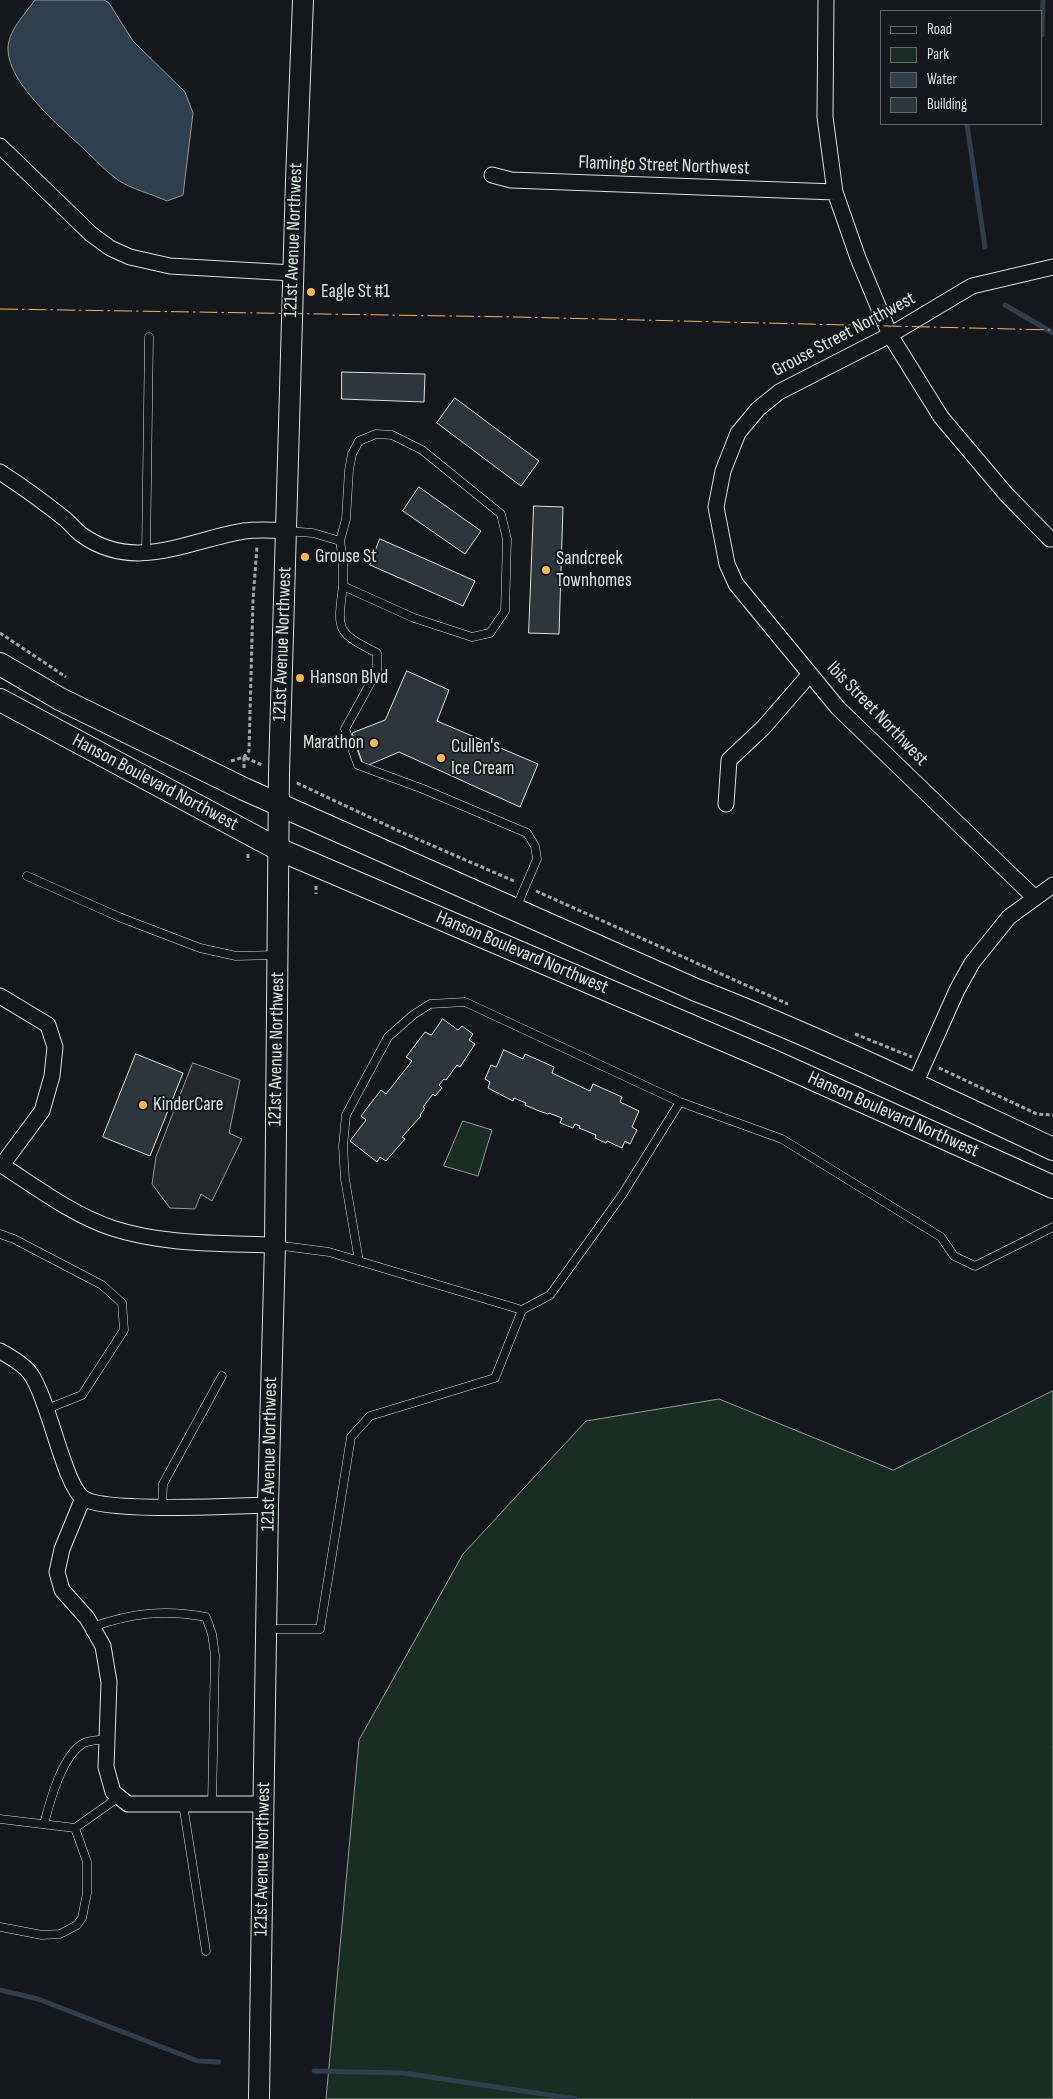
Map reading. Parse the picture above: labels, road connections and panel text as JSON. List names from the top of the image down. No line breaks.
{"streets":{"main road":["Hanson Boulevard Northwest"],"street":["Flamingo Street Northwest","121st Avenue Northwest","Grouse Street Northwest","Ibis Street Northwest"]},"crossings":[["121st Avenue Northwest","Hanson Boulevard Northwest"],["Grouse Street Northwest","Ibis Street Northwest"]],"places":["Eagle St #1","Grouse St","Sandcreek Townhomes","Hanson Blvd","Marathon","Cullen's Ice Cream","KinderCare"],"legend":["Road","Park","Water","Building"]}
